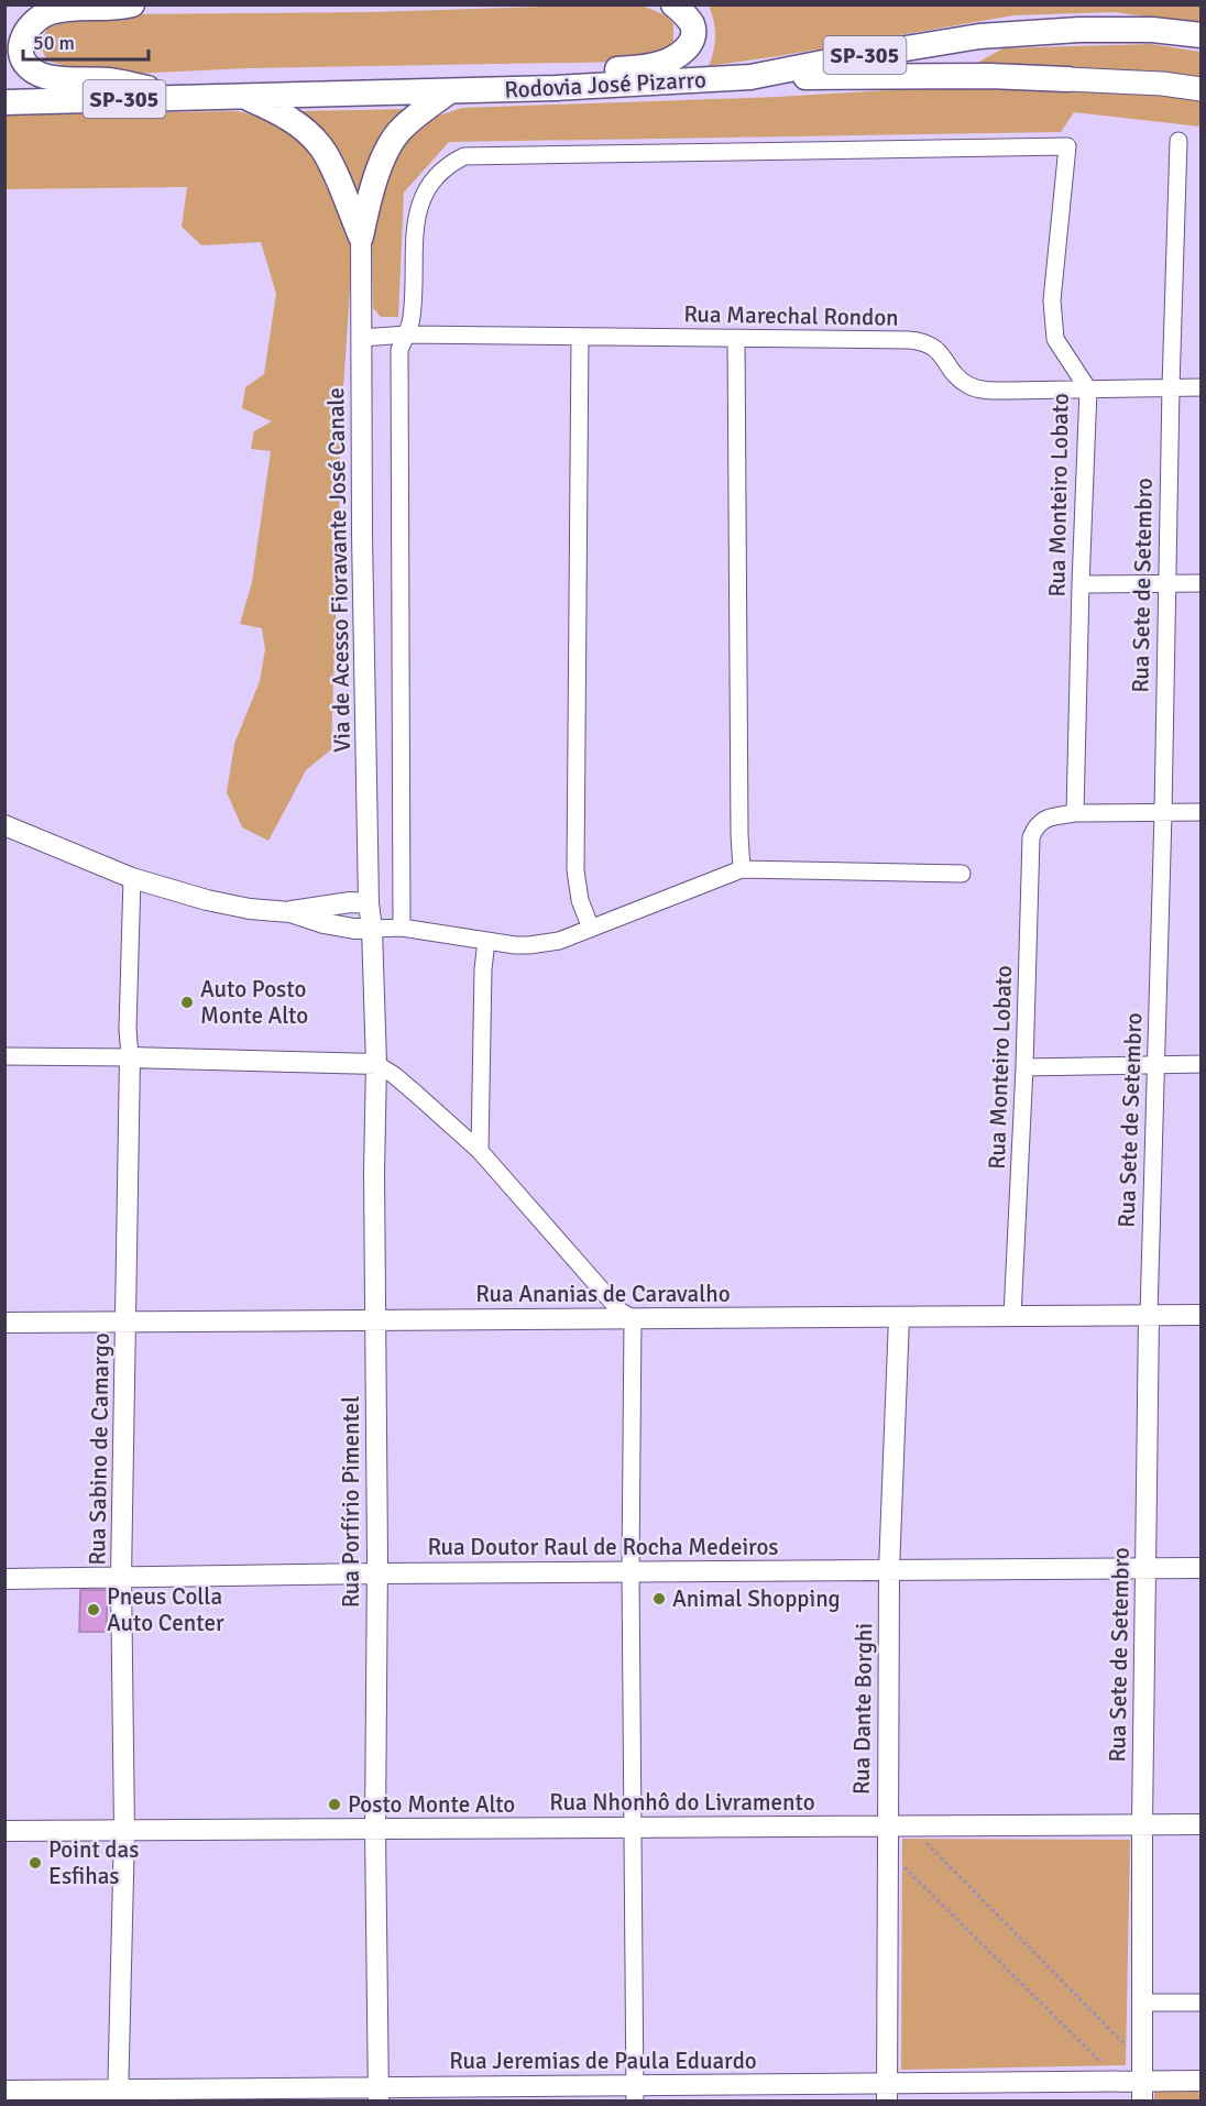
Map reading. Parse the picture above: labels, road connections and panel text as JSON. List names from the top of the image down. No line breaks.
{"streets":{"main road":["SP-305","Rodovia José Pizarro"],"street":["Rua Marechal Rondon","Rua Monteiro Lobato","Via de Acesso Fioravante José Canale","Rua Sete de Setembro","Rua Ananias de Caravalho","Rua Sabino de Camargo","Rua Porfírio Pimentel","Rua Doutor Raul de Rocha Medeiros","Rua Dante Borghi","Rua Nhonhô do Livramento","Rua Jeremias de Paula Eduardo"]},"crossings":[["SP-305","Rodovia José Pizarro"],["Rua Marechal Rondon","Rua Monteiro Lobato"],["Rua Marechal Rondon","Via de Acesso Fioravante José Canale"],["Rua Marechal Rondon","Rua Sete de Setembro"],["Rua Monteiro Lobato","Rua Ananias de Caravalho"],["Via de Acesso Fioravante José Canale","Rua Porfírio Pimentel"],["Rua Sete de Setembro","Rua Ananias de Caravalho"],["Rua Sete de Setembro","Rua Doutor Raul de Rocha Medeiros"],["Rua Sete de Setembro","Rua Nhonhô do Livramento"],["Rua Sete de Setembro","Rua Jeremias de Paula Eduardo"],["Rua Ananias de Caravalho","Rua Sabino de Camargo"],["Rua Ananias de Caravalho","Rua Porfírio Pimentel"],["Rua Ananias de Caravalho","Rua Dante Borghi"],["Rua Sabino de Camargo","Rua Doutor Raul de Rocha Medeiros"],["Rua Sabino de Camargo","Rua Nhonhô do Livramento"],["Rua Sabino de Camargo","Rua Jeremias de Paula Eduardo"],["Rua Porfírio Pimentel","Rua Doutor Raul de Rocha Medeiros"],["Rua Porfírio Pimentel","Rua Nhonhô do Livramento"],["Rua Porfírio Pimentel","Rua Jeremias de Paula Eduardo"],["Rua Doutor Raul de Rocha Medeiros","Rua Dante Borghi"],["Rua Dante Borghi","Rua Nhonhô do Livramento"],["Rua Dante Borghi","Rua Jeremias de Paula Eduardo"]],"places":["Auto Posto Monte Alto","Animal Shopping","Pneus Colla Auto Center","Posto Monte Alto","Point das Esfihas"],"scale_bar":"50 m"}
